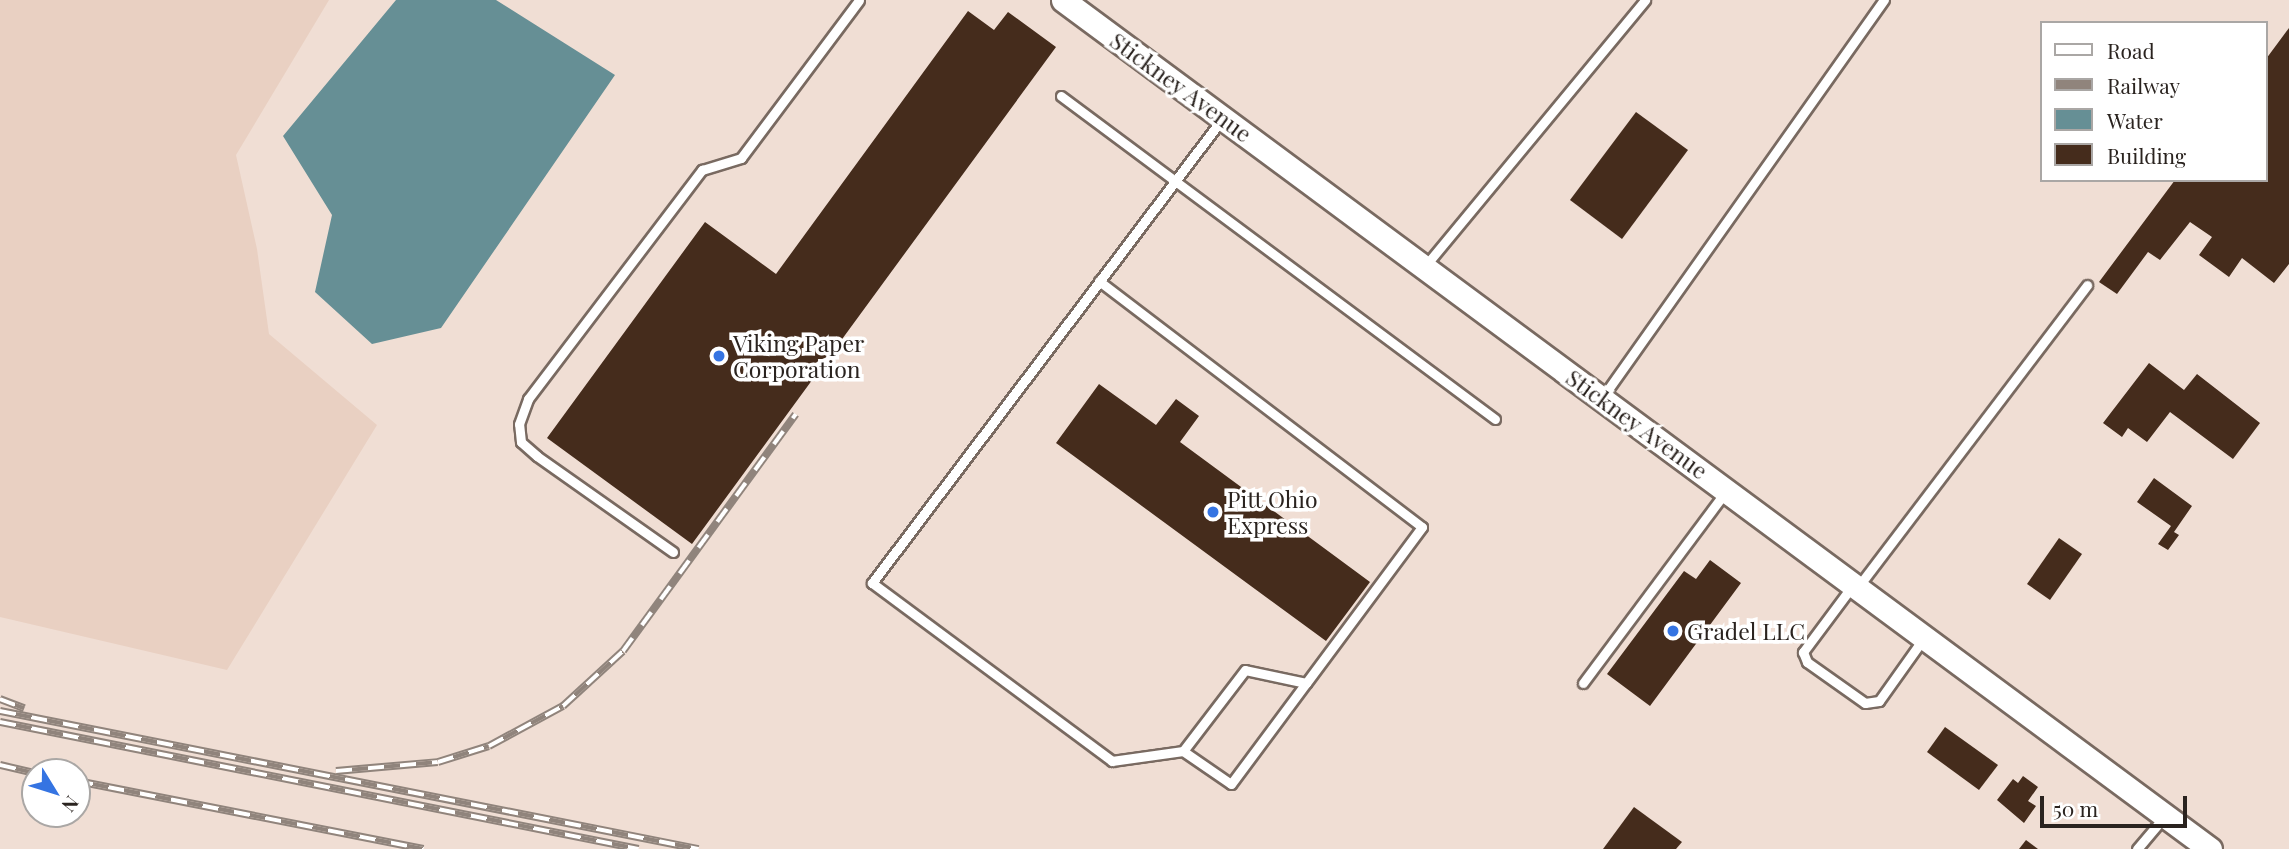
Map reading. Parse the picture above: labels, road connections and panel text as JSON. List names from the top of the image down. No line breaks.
{"streets":{"street":["Stickney Avenue"]},"places":["Viking Paper Corporation","Pitt Ohio Express","Gradel LLC"],"legend":["Road","Railway","Water","Building"],"scale_bar":"50 m","north":"bottom right"}
